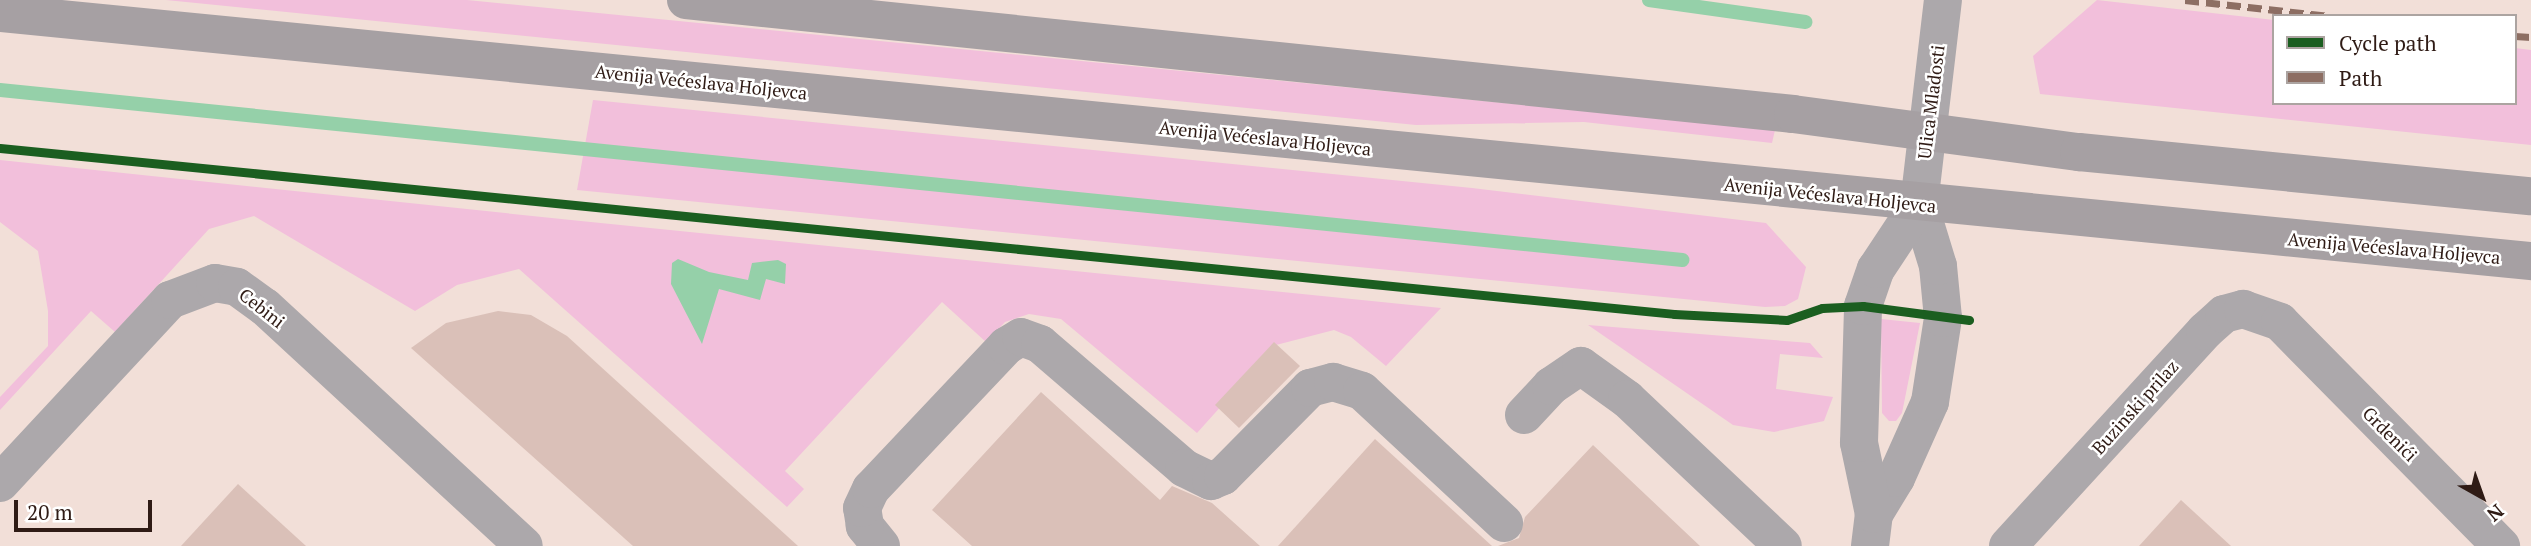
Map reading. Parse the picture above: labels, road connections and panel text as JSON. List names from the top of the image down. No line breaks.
{"streets":{"main road":["Avenija Većeslava Holjevca"],"street":["Ulica Mladosti","Cebini","Buzinski prilaz","Grdenići"]},"crossings":[["Avenija Većeslava Holjevca","Ulica Mladosti"],["Buzinski prilaz","Grdenići"]],"legend":["Cycle path","Path"],"scale_bar":"20 m","north":"bottom right"}
